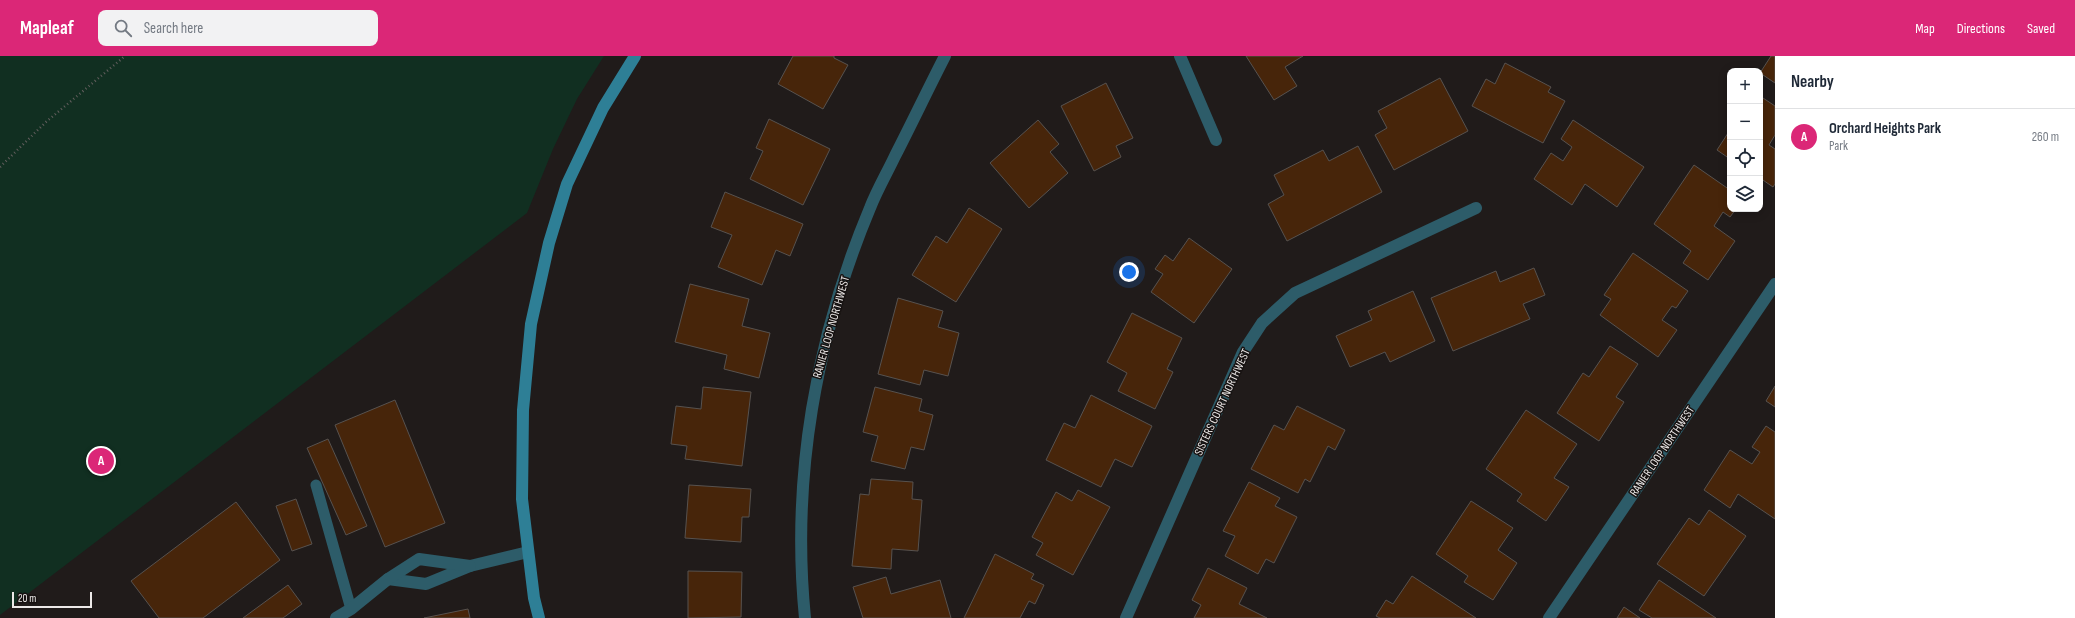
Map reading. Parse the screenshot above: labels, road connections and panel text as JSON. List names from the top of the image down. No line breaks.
{"streets":{"street":["RANIER LOOP NORTHWEST","SISTERS COURT NORTHWEST"]},"scale_bar":"20 m","page":{"header":"Mapleaf","search":"Search here","nav":["Map","Directions","Saved"],"heading":"Nearby","map_buttons":["+","−"],"list":[{"mark":"A","name":"Orchard Heights Park","note":"Park","value":"260 m"}],"pins":"A","scale":"20 m"}}
